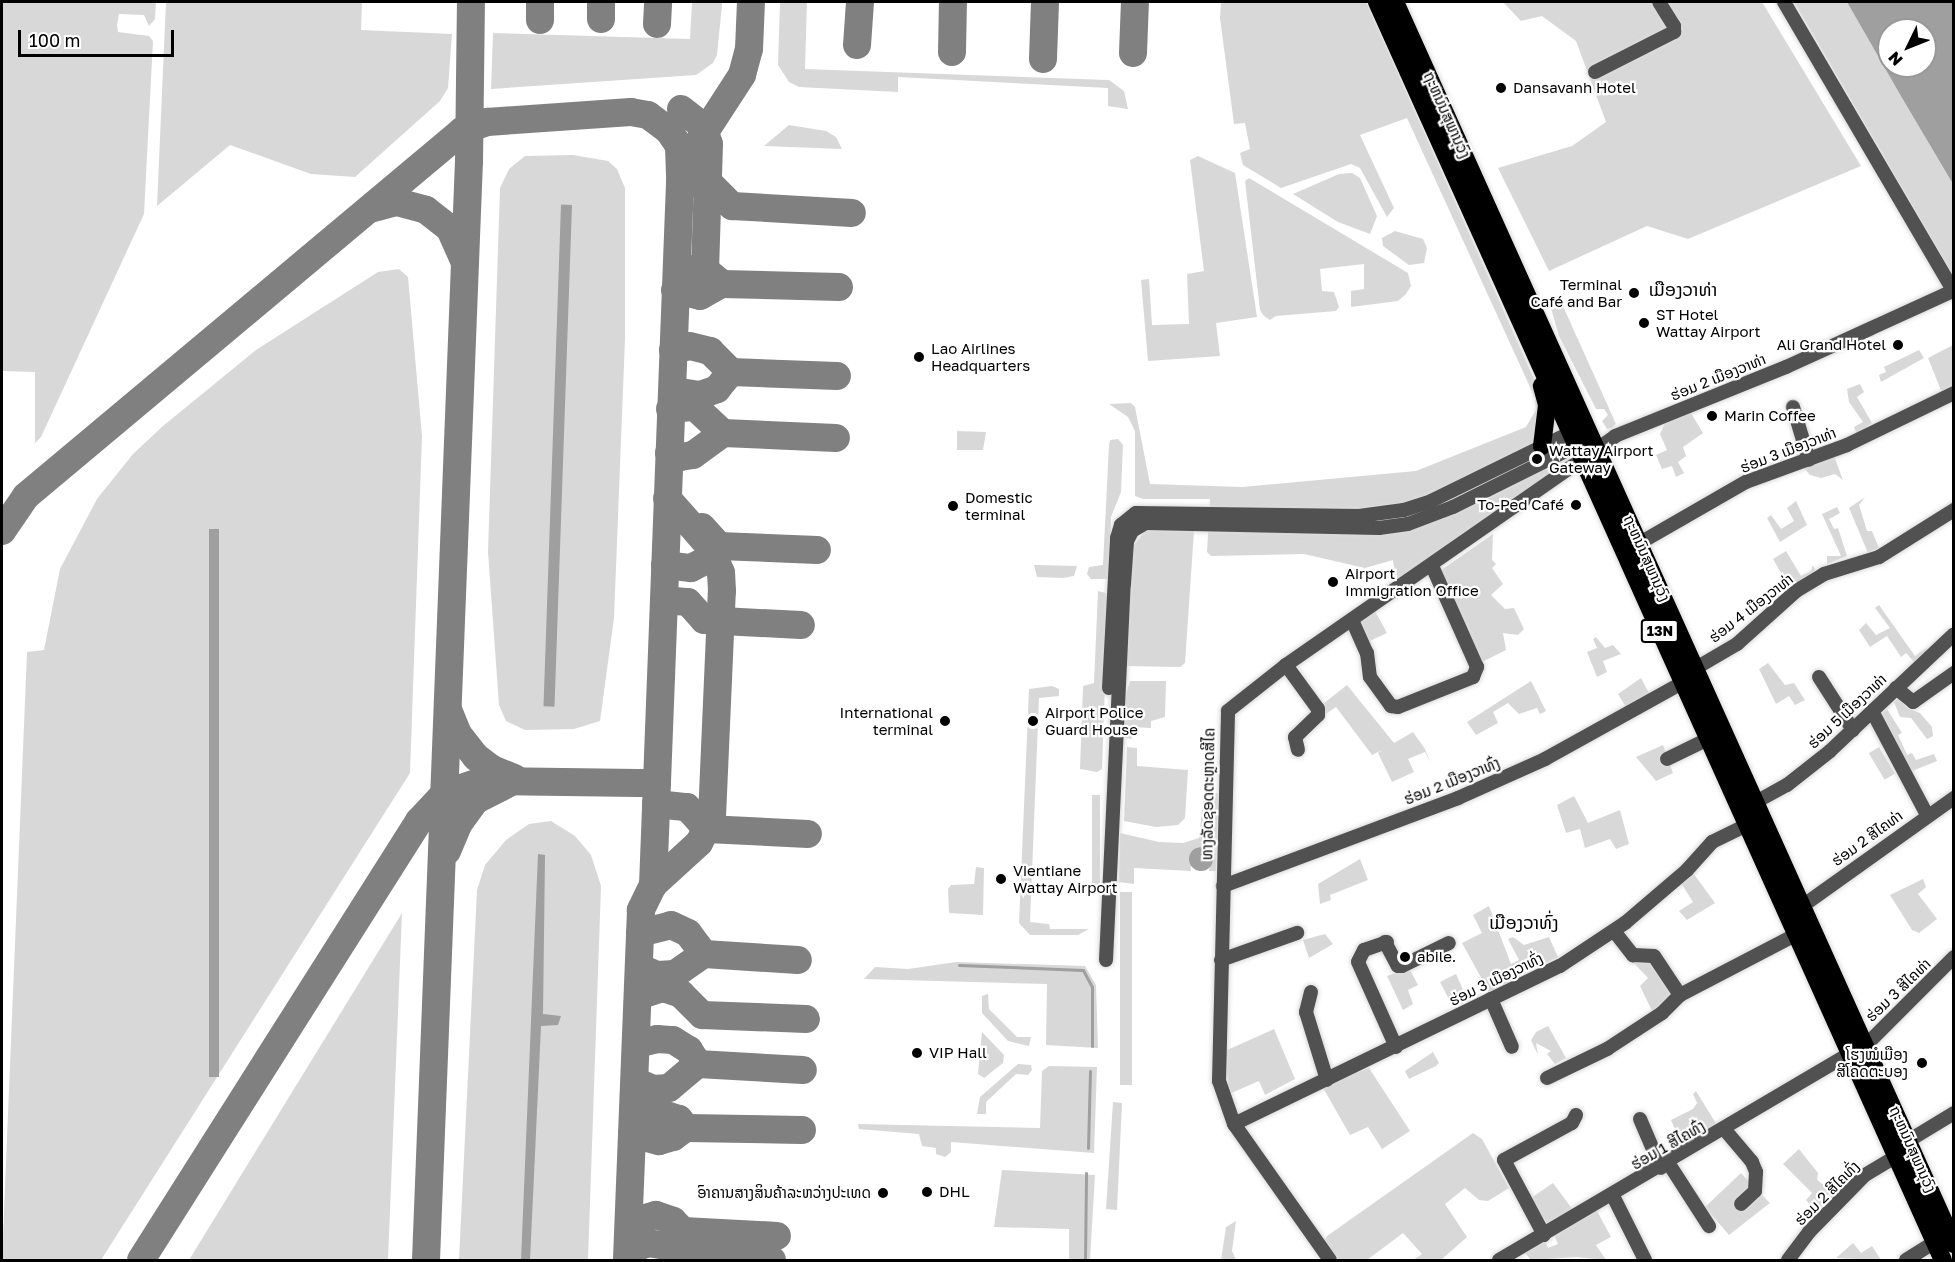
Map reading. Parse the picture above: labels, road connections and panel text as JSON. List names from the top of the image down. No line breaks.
{"streets":{"highway":["ຖະຫນົນສຸພານຸວົງ","13N"],"street":["ຮ່ອມ 2 ເມືອງວາທ່າ","ຮ່ອມ 3 ເມືອງວາທ່າ","ຮ່ອມ 4 ເມືອງວາທ່າ","ຮ່ອມ 5 ເມືອງວາທ່າ","ຮ່ອມ 2 ເມືອງວາທົ່ງ","ທາງລັດຊອດຕະຫຼາດສີໄຄ","ຮ່ອມ 2 ສີໄຄທ່າ","ຮ່ອມ 3 ເມືອງວາທົ່ງ","ຮ່ອມ 3 ສີໄຄທ່າ","ຮ່ອມ 1 ສີໄຄທົ່ງ","ຮ່ອມ 2 ສີໄຄທົ່ງ"]},"crossings":[["ຖະຫນົນສຸພານຸວົງ","ຮ່ອມ 2 ເມືອງວາທ່າ"],["ຖະຫນົນສຸພານຸວົງ","ຮ່ອມ 3 ເມືອງວາທ່າ"],["ຖະຫນົນສຸພານຸວົງ","ຮ່ອມ 4 ເມືອງວາທ່າ"],["ຖະຫນົນສຸພານຸວົງ","ຮ່ອມ 5 ເມືອງວາທ່າ"],["ຖະຫນົນສຸພານຸວົງ","ຮ່ອມ 2 ເມືອງວາທົ່ງ"],["ຖະຫນົນສຸພານຸວົງ","ທາງລັດຊອດຕະຫຼາດສີໄຄ"],["ຖະຫນົນສຸພານຸວົງ","ຮ່ອມ 2 ສີໄຄທ່າ"],["ຖະຫນົນສຸພານຸວົງ","ຮ່ອມ 3 ເມືອງວາທົ່ງ"],["ຖະຫນົນສຸພານຸວົງ","ຮ່ອມ 3 ສີໄຄທ່າ"],["ຖະຫນົນສຸພານຸວົງ","ຮ່ອມ 1 ສີໄຄທົ່ງ"],["ຖະຫນົນສຸພານຸວົງ","ຮ່ອມ 2 ສີໄຄທົ່ງ"],["ຮ່ອມ 2 ເມືອງວາທ່າ","ທາງລັດຊອດຕະຫຼາດສີໄຄ"],["ຮ່ອມ 2 ເມືອງວາທົ່ງ","ທາງລັດຊອດຕະຫຼາດສີໄຄ"],["ທາງລັດຊອດຕະຫຼາດສີໄຄ","ຮ່ອມ 3 ເມືອງວາທົ່ງ"],["ຮ່ອມ 3 ສີໄຄທ່າ","ຮ່ອມ 1 ສີໄຄທົ່ງ"]],"districts":["ເມືອງວາທ່າ","ເມືອງວາທົ່ງ"],"places":["Dansavanh Hotel","Terminal Café and Bar","ST Hotel Wattay Airport","Ali Grand Hotel","Lao Airlines Headquarters","Marin Coffee","Wattay Airport Gateway","To-Ped Café","Domestic terminal","Airport Immigration Office","International terminal","Airport Police Guard House","Vientiane Wattay Airport","abile.","VIP Hall","ໂຮງໝໍເມືອງ ສີໂຄດຕະບອງ","DHL","ົອາຄານສາງສິນຄ້າລະຫວ່າງປະເທດ"],"scale_bar":"100 m","north":"bottom left"}
